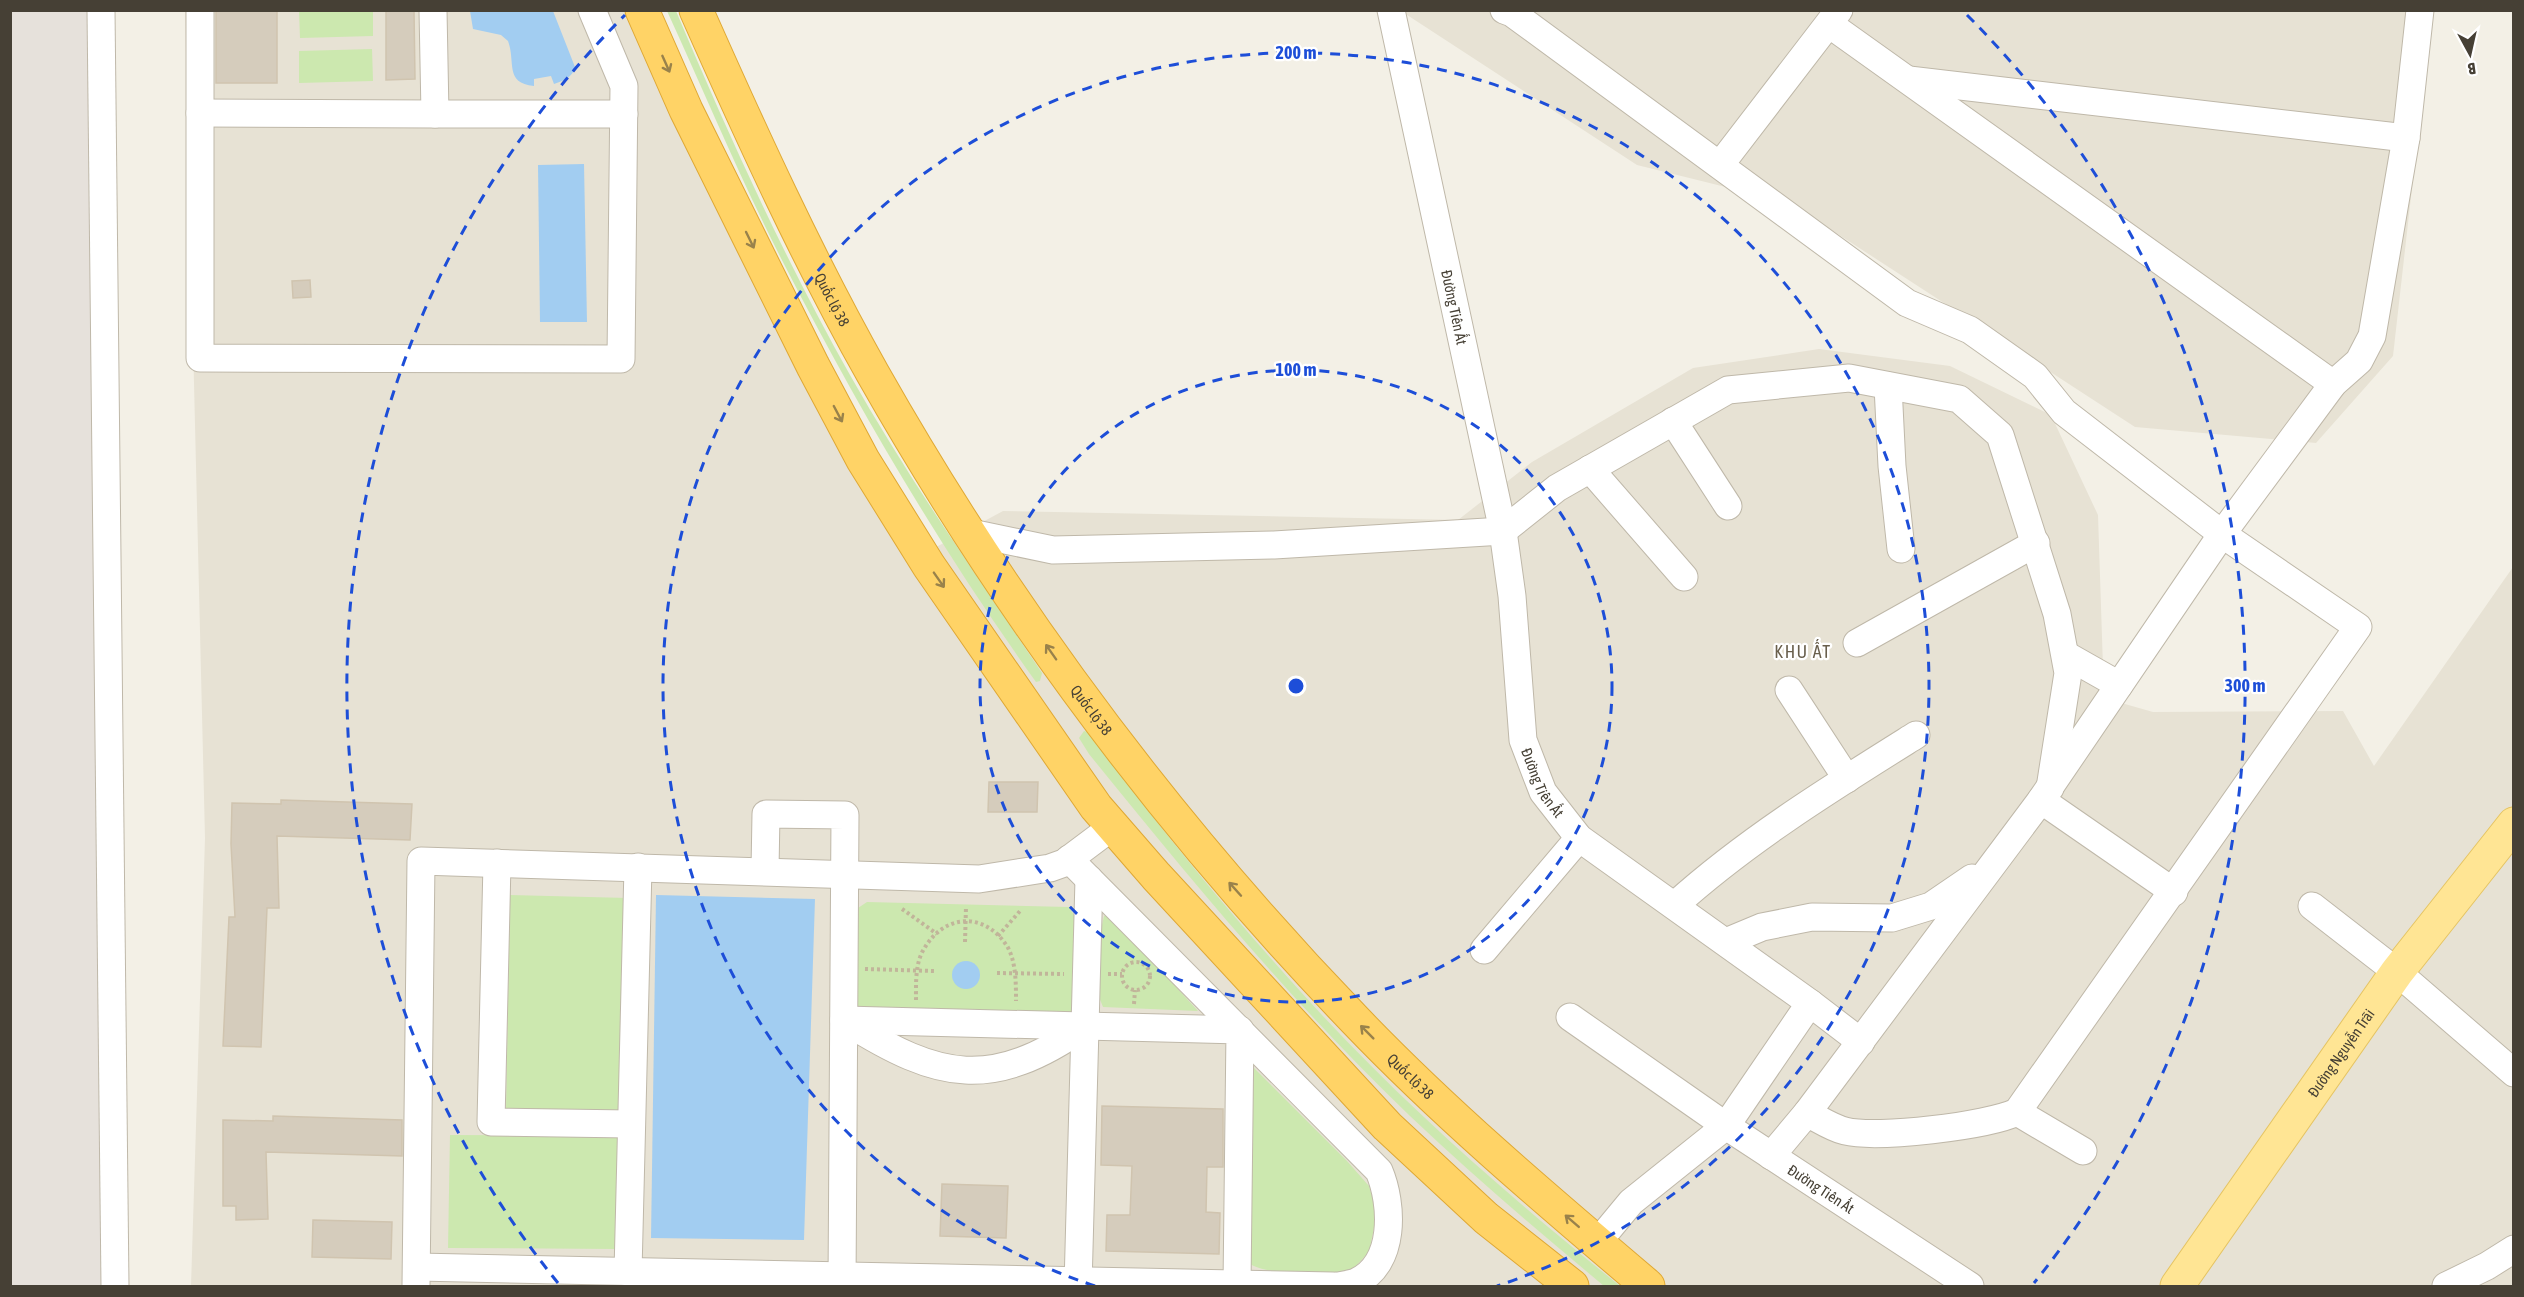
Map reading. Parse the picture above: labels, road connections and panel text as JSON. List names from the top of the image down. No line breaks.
{"streets":{"highway":["Quốc lộ 38"],"main road":["Đường Nguyễn Trãi"],"street":["Đường Tiên Ất"]},"districts":["KHU ẤT"],"north":"bottom","rings":["200 m","100 m","300 m"]}
